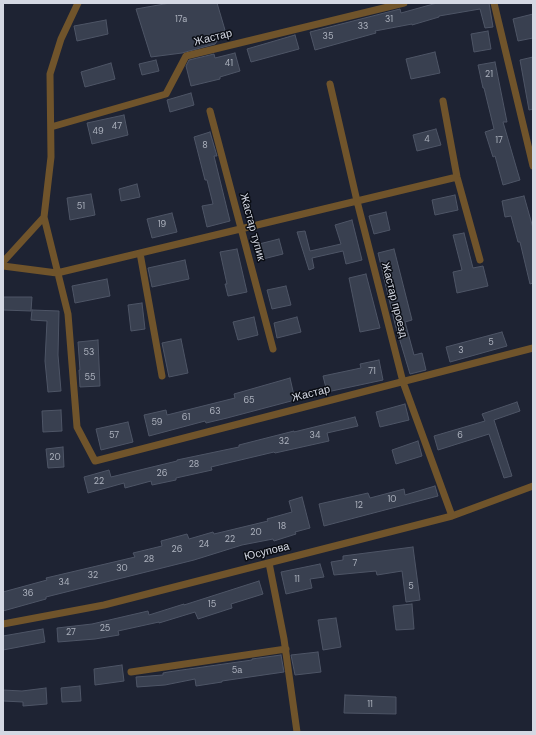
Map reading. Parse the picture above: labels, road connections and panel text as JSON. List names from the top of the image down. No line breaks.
{"streets":{"street":["Жастар","Жастар тупик","Жастар проезд","Юсупова"]},"crossings":[["Жастар","Жастар проезд"],["Жастар проезд","Юсупова"]],"house_numbers":["17a","31","33","35","41","21","47","49","4","17","8","51","19","5","3","53","71","55","65","63","61","59","57","34","6","32","20","28","26","22","10","12","18","20","22","24","26","28","7","30","32","11","34","5","36","15","25","27","5а","11"]}
